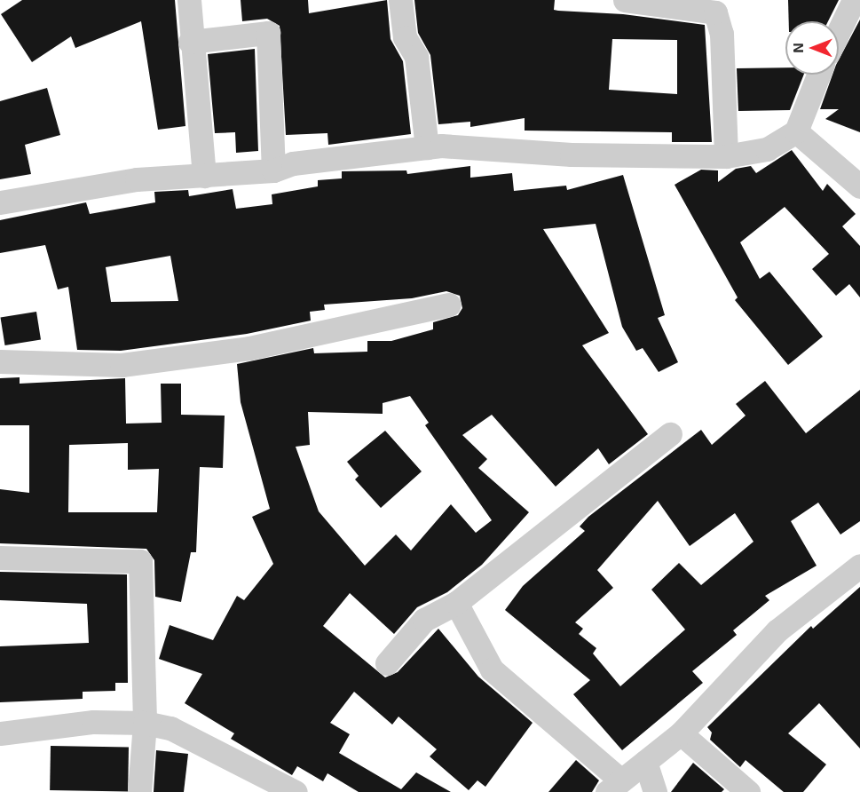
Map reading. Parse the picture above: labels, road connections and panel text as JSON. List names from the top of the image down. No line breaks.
{"north":"left"}
